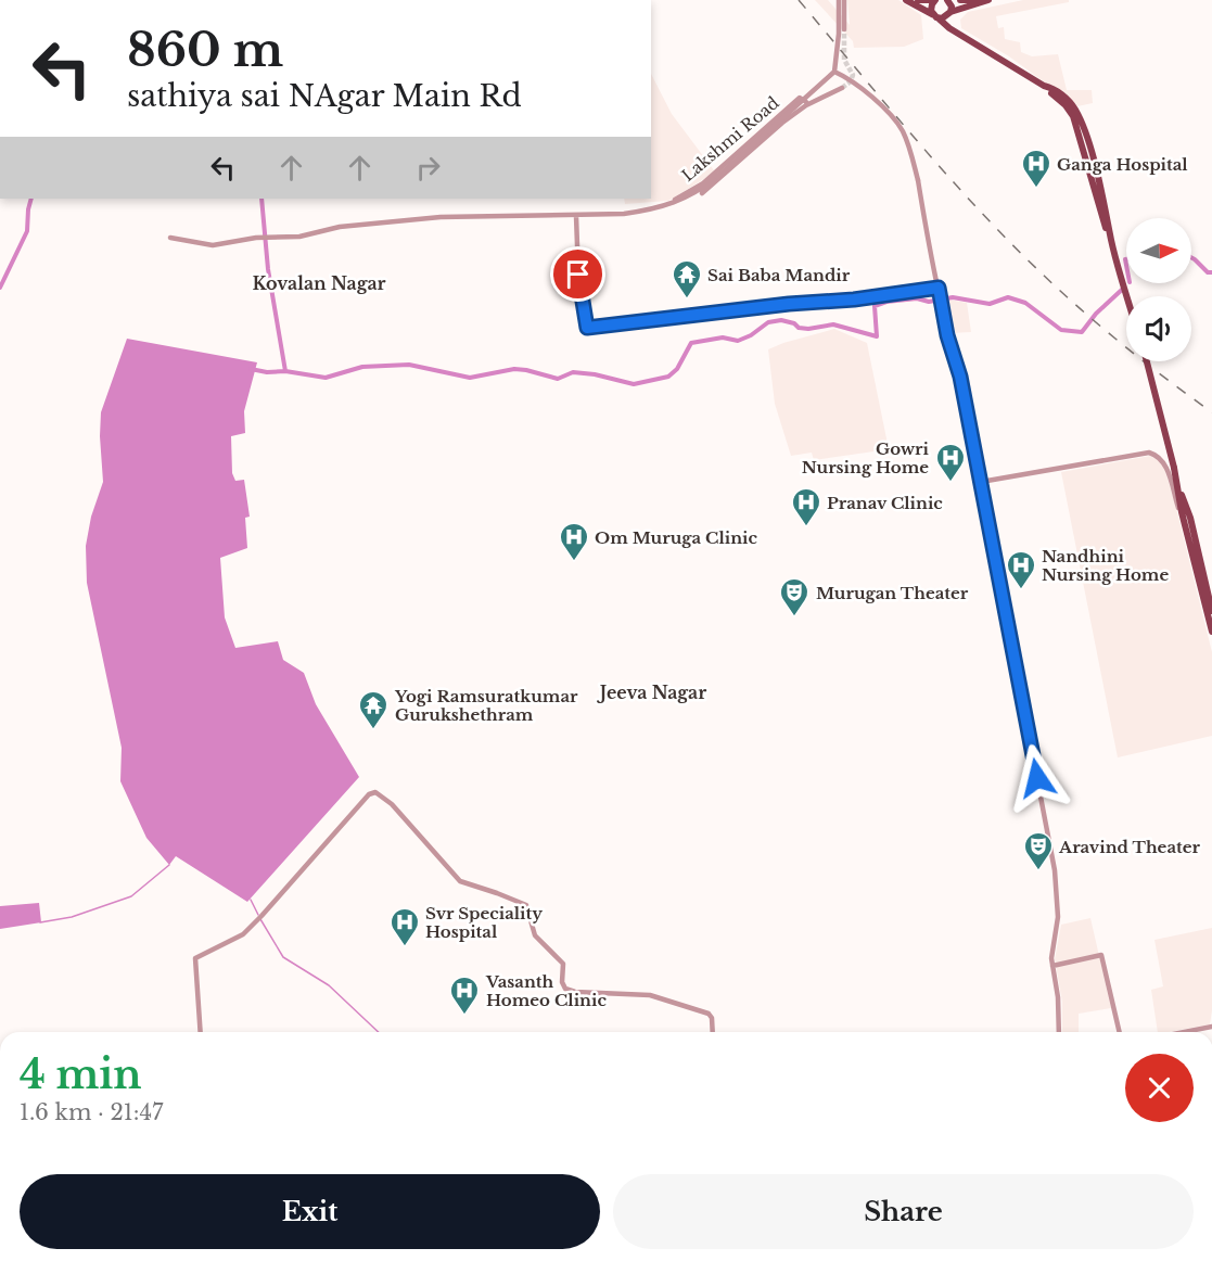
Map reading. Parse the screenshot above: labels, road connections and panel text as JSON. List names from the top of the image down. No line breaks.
{"streets":{"street":["Lakshmi Road"]},"districts":["Kovalan Nagar","Jeeva Nagar"],"places":{"hospital":["Ganga Hospital","Gowri Nursing Home","Pranav Clinic","Om Muruga Clinic","Nandhini Nursing Home","Svr Speciality Hospital","Vasanth Homeo Clinic"],"temple":["Sai Baba Mandir","Yogi Ramsuratkumar Gurukshethram"],"theatre":["Murugan Theater","Aravind Theater"]},"north":"right","page":{"turn":["860 m","sathiya sai NAgar Main Rd"],"heading":["4 min","1.6 km · 21:47"],"buttons":["Exit","Share"]}}
